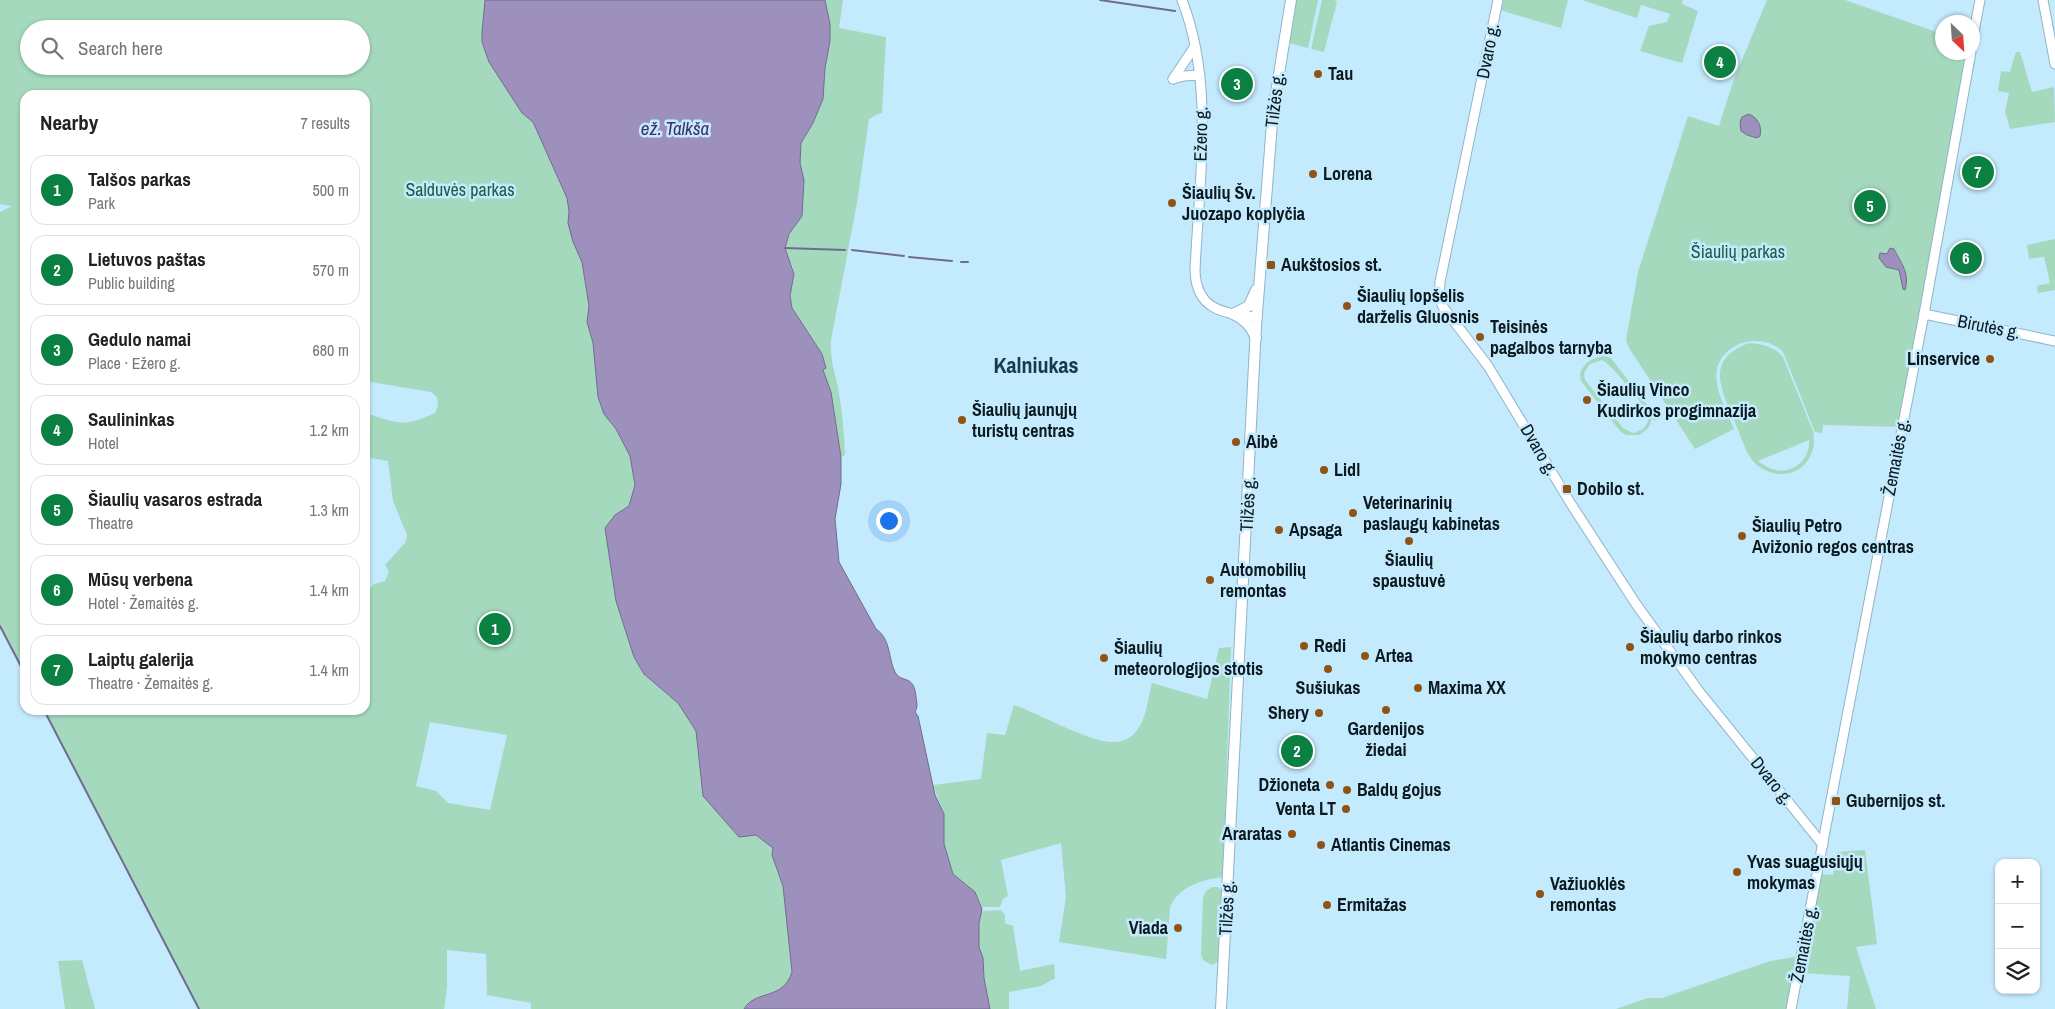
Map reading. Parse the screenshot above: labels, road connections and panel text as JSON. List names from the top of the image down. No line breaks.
{"streets":{"highway":["Tilžės g."],"main road":["Dvaro g.","Ežero g.","Birutės g.","Žemaitės g."]},"crossings":[["Dvaro g.","Žemaitės g."],["Tilžės g.","Ežero g."],["Birutės g.","Žemaitės g."]],"districts":["Kalniukas"],"water":["ež. Talkša"],"parks":["Salduvės parkas","Šiaulių parkas"],"places":{"other":["Tau","Lorena","Šiaulių Šv. Juozapo koplyčia","Šiaulių lopšelis darželis Gluosnis","Teisinės pagalbos tarnyba","Linservice","Šiaulių Vinco Kudirkos progimnazija","Šiaulių jaunųjų turistų centras","Aibė","Lidl","Veterinarinių paslaugų kabinetas","Apsaga","Šiaulių Petro Avižonio regos centras","Šiaulių spaustuvė","Automobilių remontas","Redi","Šiaulių darbo rinkos mokymo centras","Artea","Šiaulių meteorologijos stotis","Sušiukas","Maxima XX","Gardenijos žiedai","Shery","Džioneta","Baldų gojus","Venta LT","Araratas","Atlantis Cinemas","Yvas suagusiųjų mokymas","Važiuoklės remontas","Ermitažas","Viada"],"transit":["Aukštosios st.","Dobilo st.","Gubernijos st."]},"north":"bottom right","page":{"search":"Search here","pins":["4","3","7","5","6","1","2"],"heading":["Nearby","7 results"],"list":[{"mark":"1","name":"Talšos parkas","note":"Park","value":"500 m"},{"mark":"2","name":"Lietuvos paštas","note":"Public building","value":"570 m"},{"mark":"3","name":"Gedulo namai","note":"Place · Ežero g.","value":"680 m"},{"mark":"4","name":"Saulininkas","note":"Hotel","value":"1.2 km"},{"mark":"5","name":"Šiaulių vasaros estrada","note":"Theatre","value":"1.3 km"},{"mark":"6","name":"Mūsų verbena","note":"Hotel · Žemaitės g.","value":"1.4 km"},{"mark":"7","name":"Laiptų galerija","note":"Theatre · Žemaitės g.","value":"1.4 km"}],"map_buttons":["+","−"]}}
